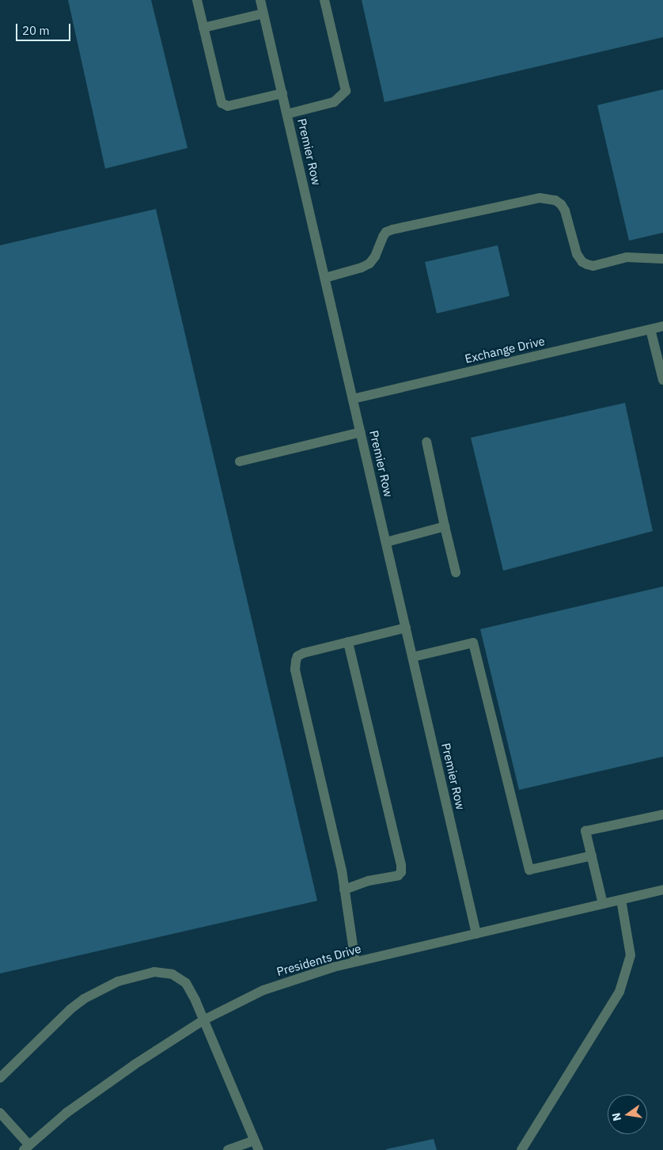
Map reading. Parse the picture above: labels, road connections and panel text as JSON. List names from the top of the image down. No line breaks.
{"streets":{"street":["Premier Row","Exchange Drive","Presidents Drive"]},"crossings":[["Premier Row","Exchange Drive"],["Premier Row","Presidents Drive"]],"scale_bar":"20 m","north":"left"}
